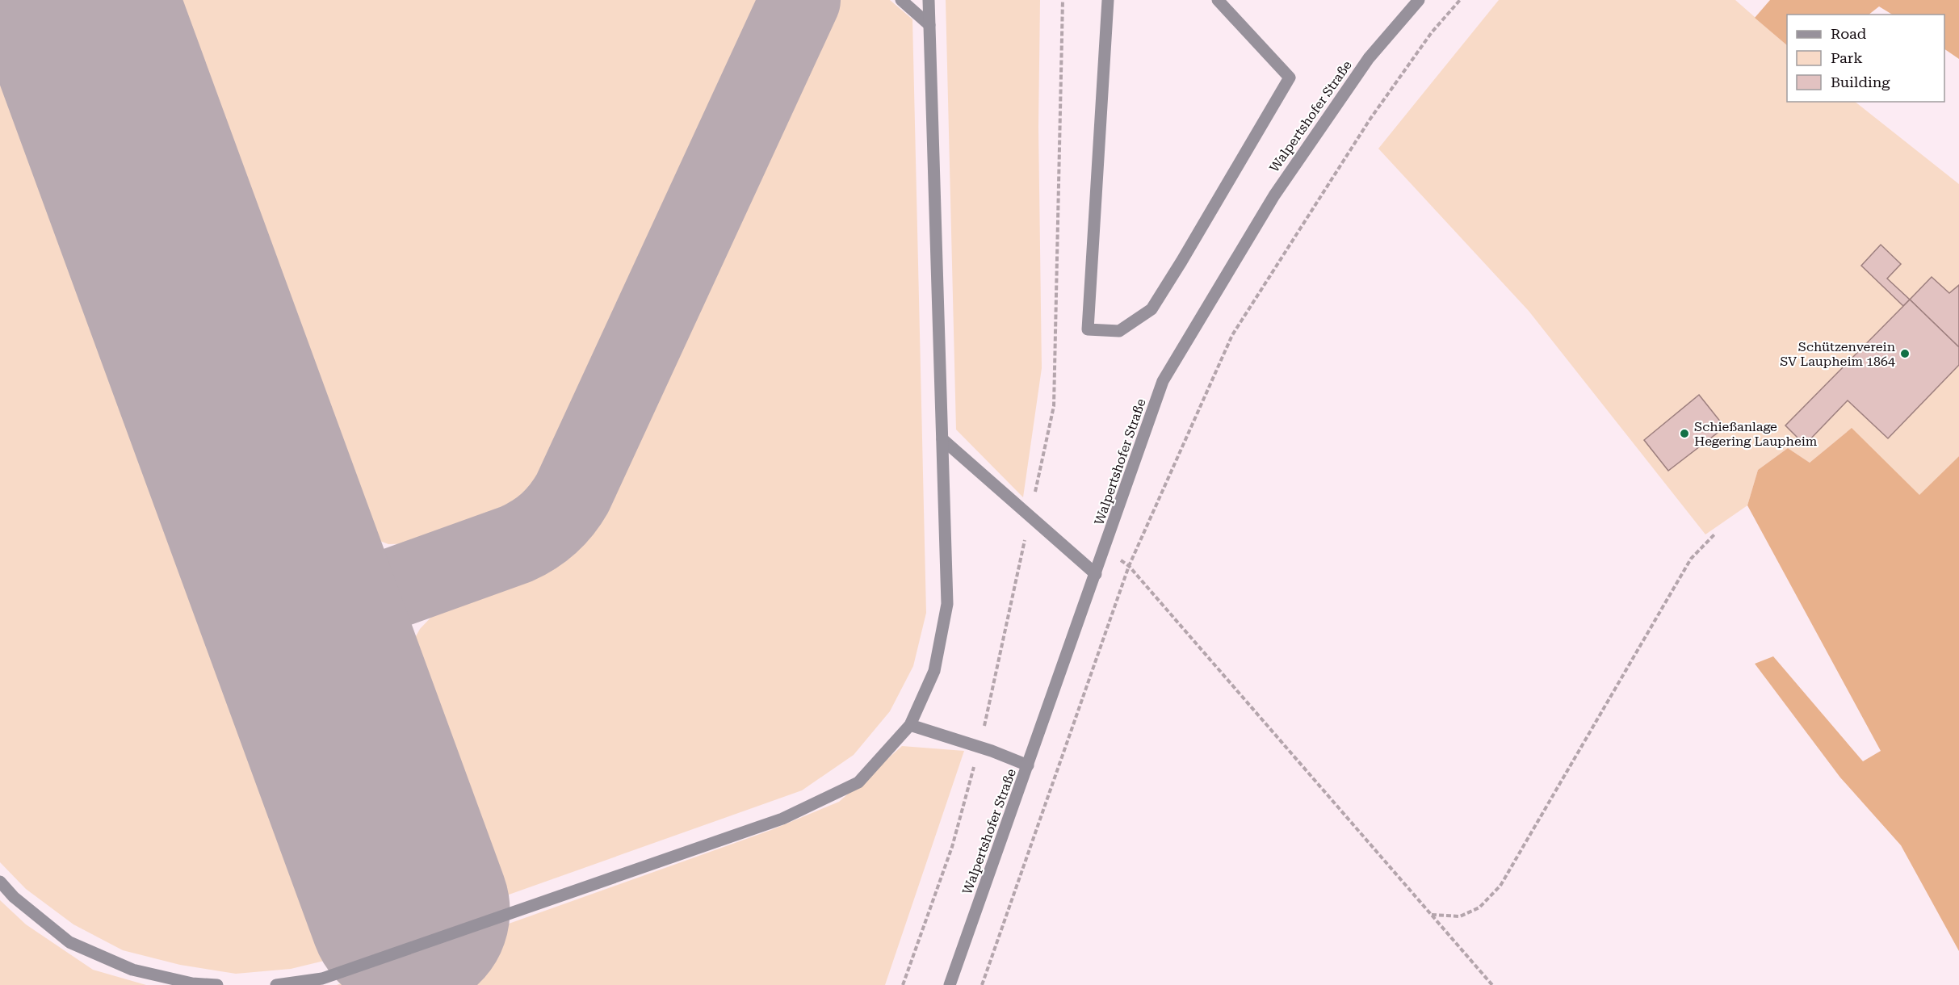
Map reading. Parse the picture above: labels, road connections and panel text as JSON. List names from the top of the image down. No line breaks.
{"streets":{"street":["Walpertshofer Straße"]},"places":["Schützenverein SV Laupheim 1864","Schießanlage Hegering Laupheim"],"legend":["Road","Park","Building"]}
